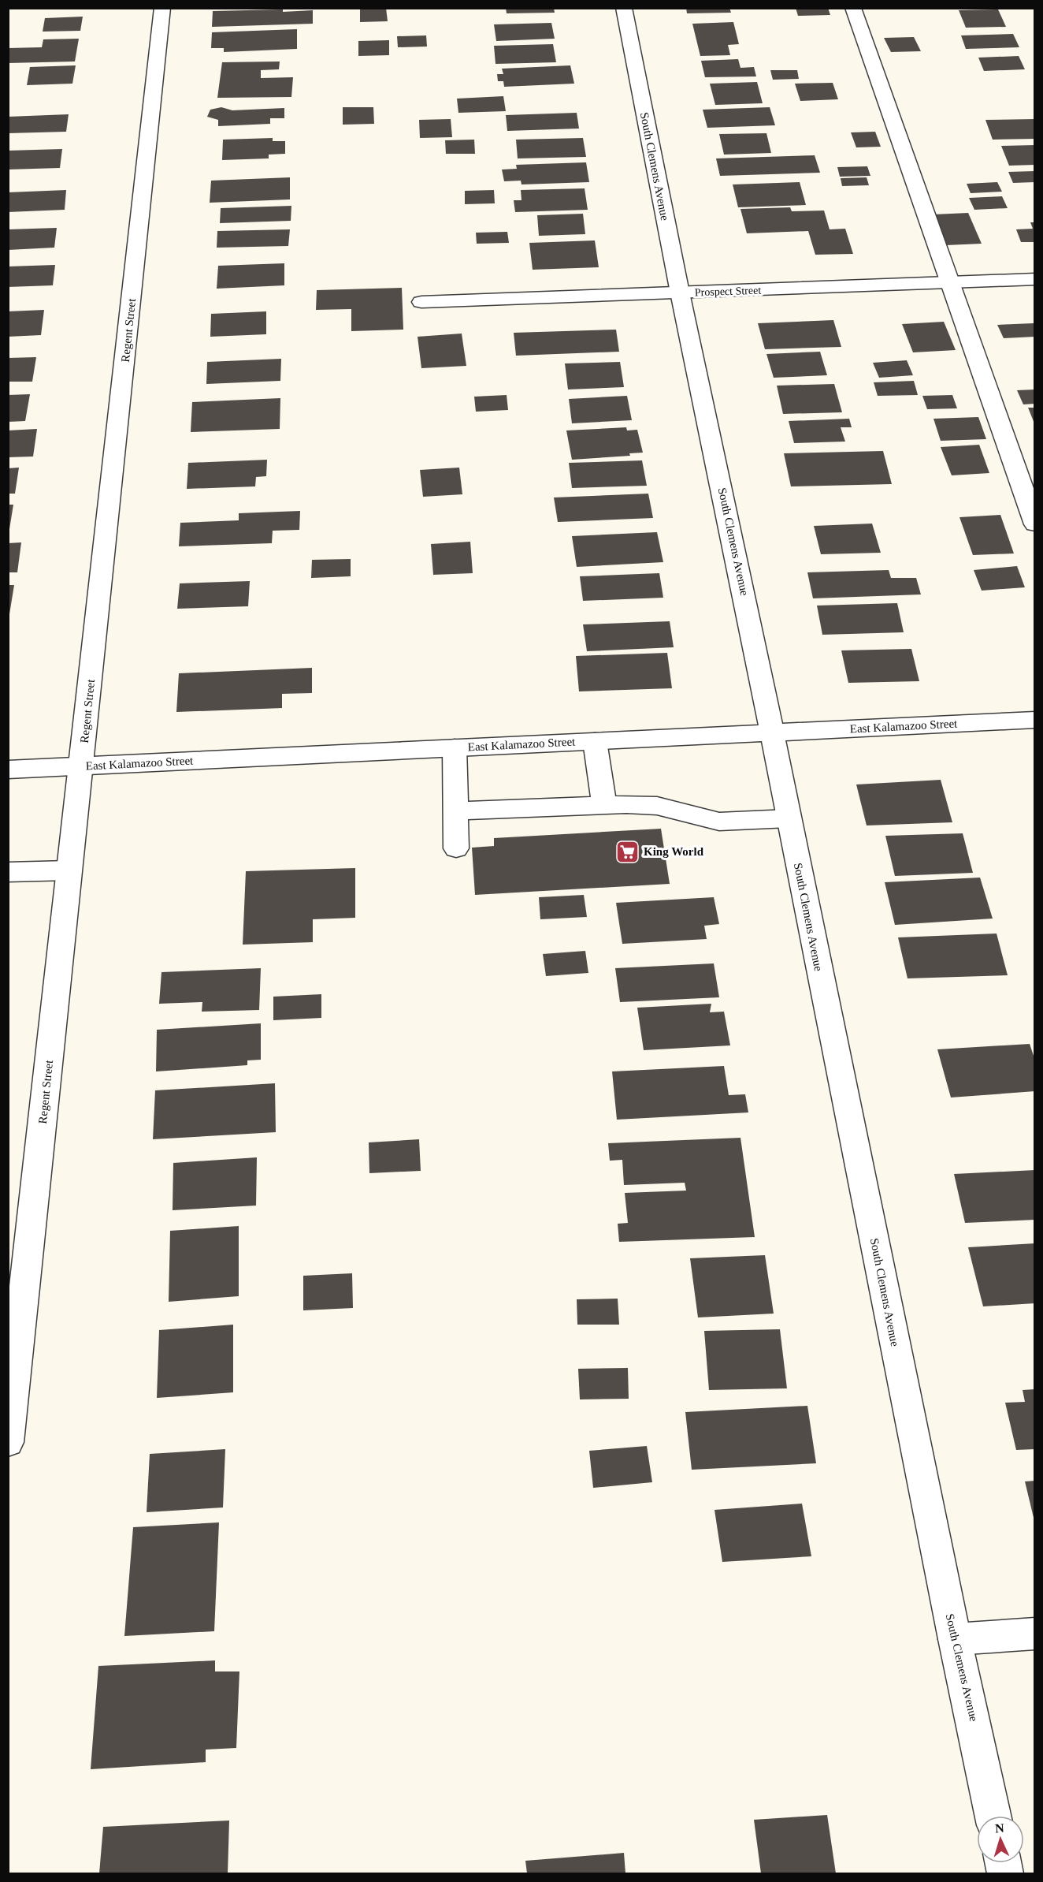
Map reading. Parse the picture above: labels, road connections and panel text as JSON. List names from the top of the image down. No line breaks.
{"streets":{"street":["South Clemens Avenue","Prospect Street","Regent Street","East Kalamazoo Street"]},"crossings":[["South Clemens Avenue","Prospect Street"],["South Clemens Avenue","East Kalamazoo Street"],["Regent Street","East Kalamazoo Street"]],"places":{"supermarket":["King World"]},"north":"top"}
